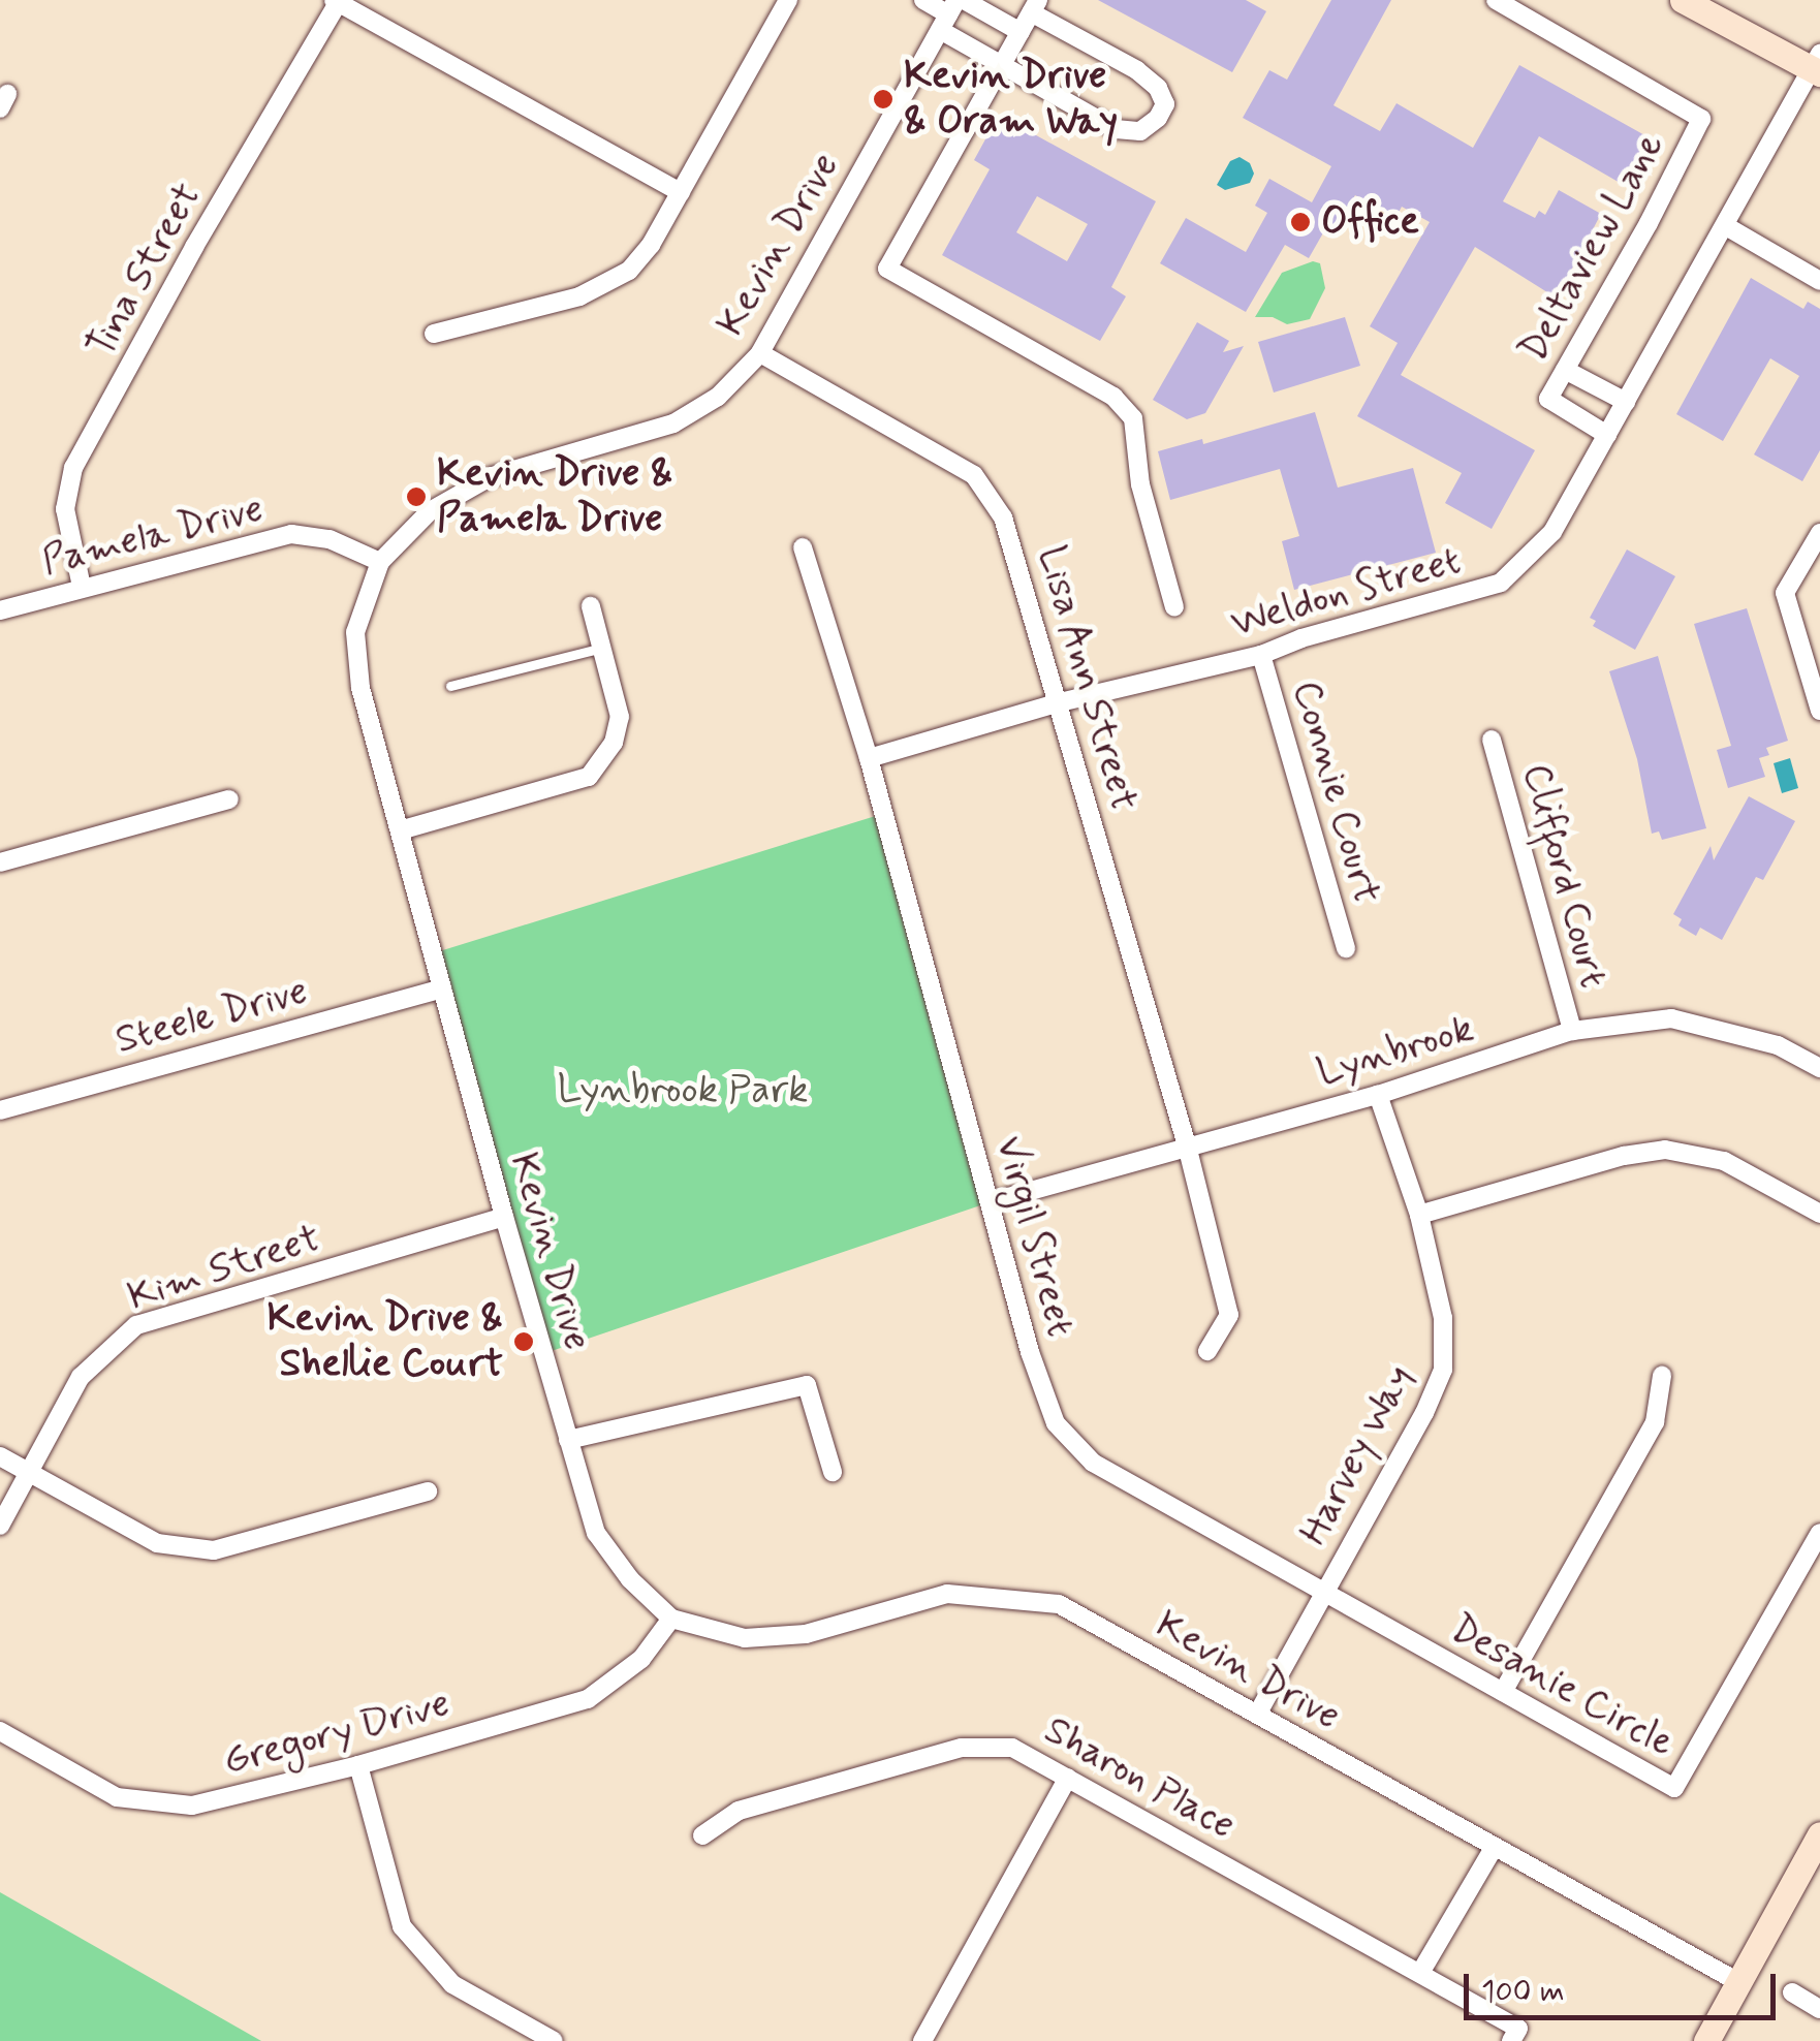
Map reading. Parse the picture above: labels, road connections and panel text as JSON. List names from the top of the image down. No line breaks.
{"streets":{"street":["Kevin Drive","Deltaview Lane","Tina Street","Pamela Drive","Weldon Street","Lisa Ann Street","Connie Court","Clifford Court","Steele Drive","Lynbrook","Virgil Street","Kim Street","Harvey Way","Desanie Circle","Gregory Drive","Sharon Place"]},"crossings":[["Kevin Drive","Pamela Drive"],["Kevin Drive","Lisa Ann Street"],["Kevin Drive","Steele Drive"],["Kevin Drive","Kim Street"],["Kevin Drive","Harvey Way"],["Kevin Drive","Gregory Drive"],["Deltaview Lane","Weldon Street"],["Tina Street","Pamela Drive"],["Weldon Street","Lisa Ann Street"],["Weldon Street","Connie Court"],["Weldon Street","Virgil Street"],["Lisa Ann Street","Lynbrook"],["Clifford Court","Lynbrook"],["Lynbrook","Virgil Street"],["Lynbrook","Harvey Way"],["Virgil Street","Harvey Way"],["Virgil Street","Desanie Circle"],["Harvey Way","Desanie Circle"]],"parks":["Lynbrook Park"],"places":["Kevin Drive & Oram Way","Office","Kevin Drive & Pamela Drive","Kevin Drive & Shellie Court"],"scale_bar":"100 m"}
